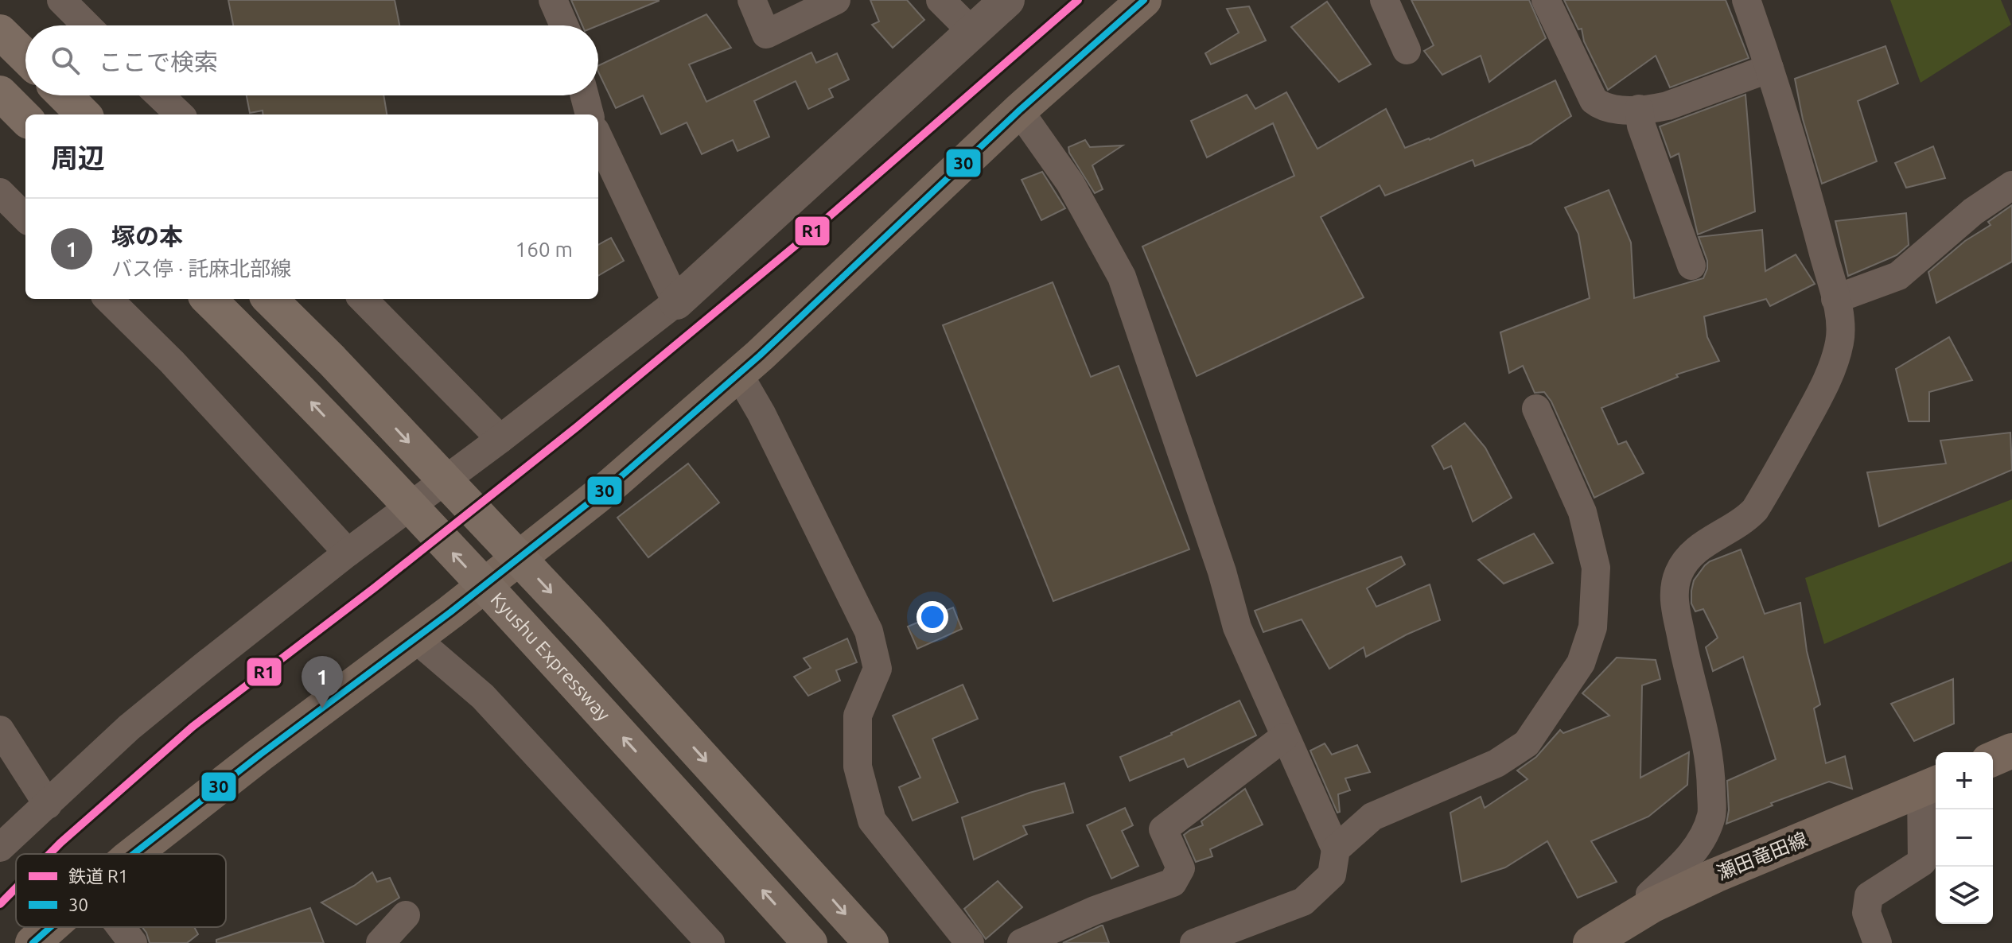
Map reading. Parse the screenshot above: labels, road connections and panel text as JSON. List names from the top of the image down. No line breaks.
{"streets":{"highway":["Kyushu Expressway"],"main road":["瀬田竜田線"]},"lines":["rail line R1","transit line 30"],"legend":["鉄道 R1","30"],"page":{"search":"ここで検索","heading":"周辺","list":[{"mark":"1","name":"塚の本","note":"バス停 · 託麻北部線","value":"160 m"}],"pins":"1","map_buttons":["+","−"]}}
